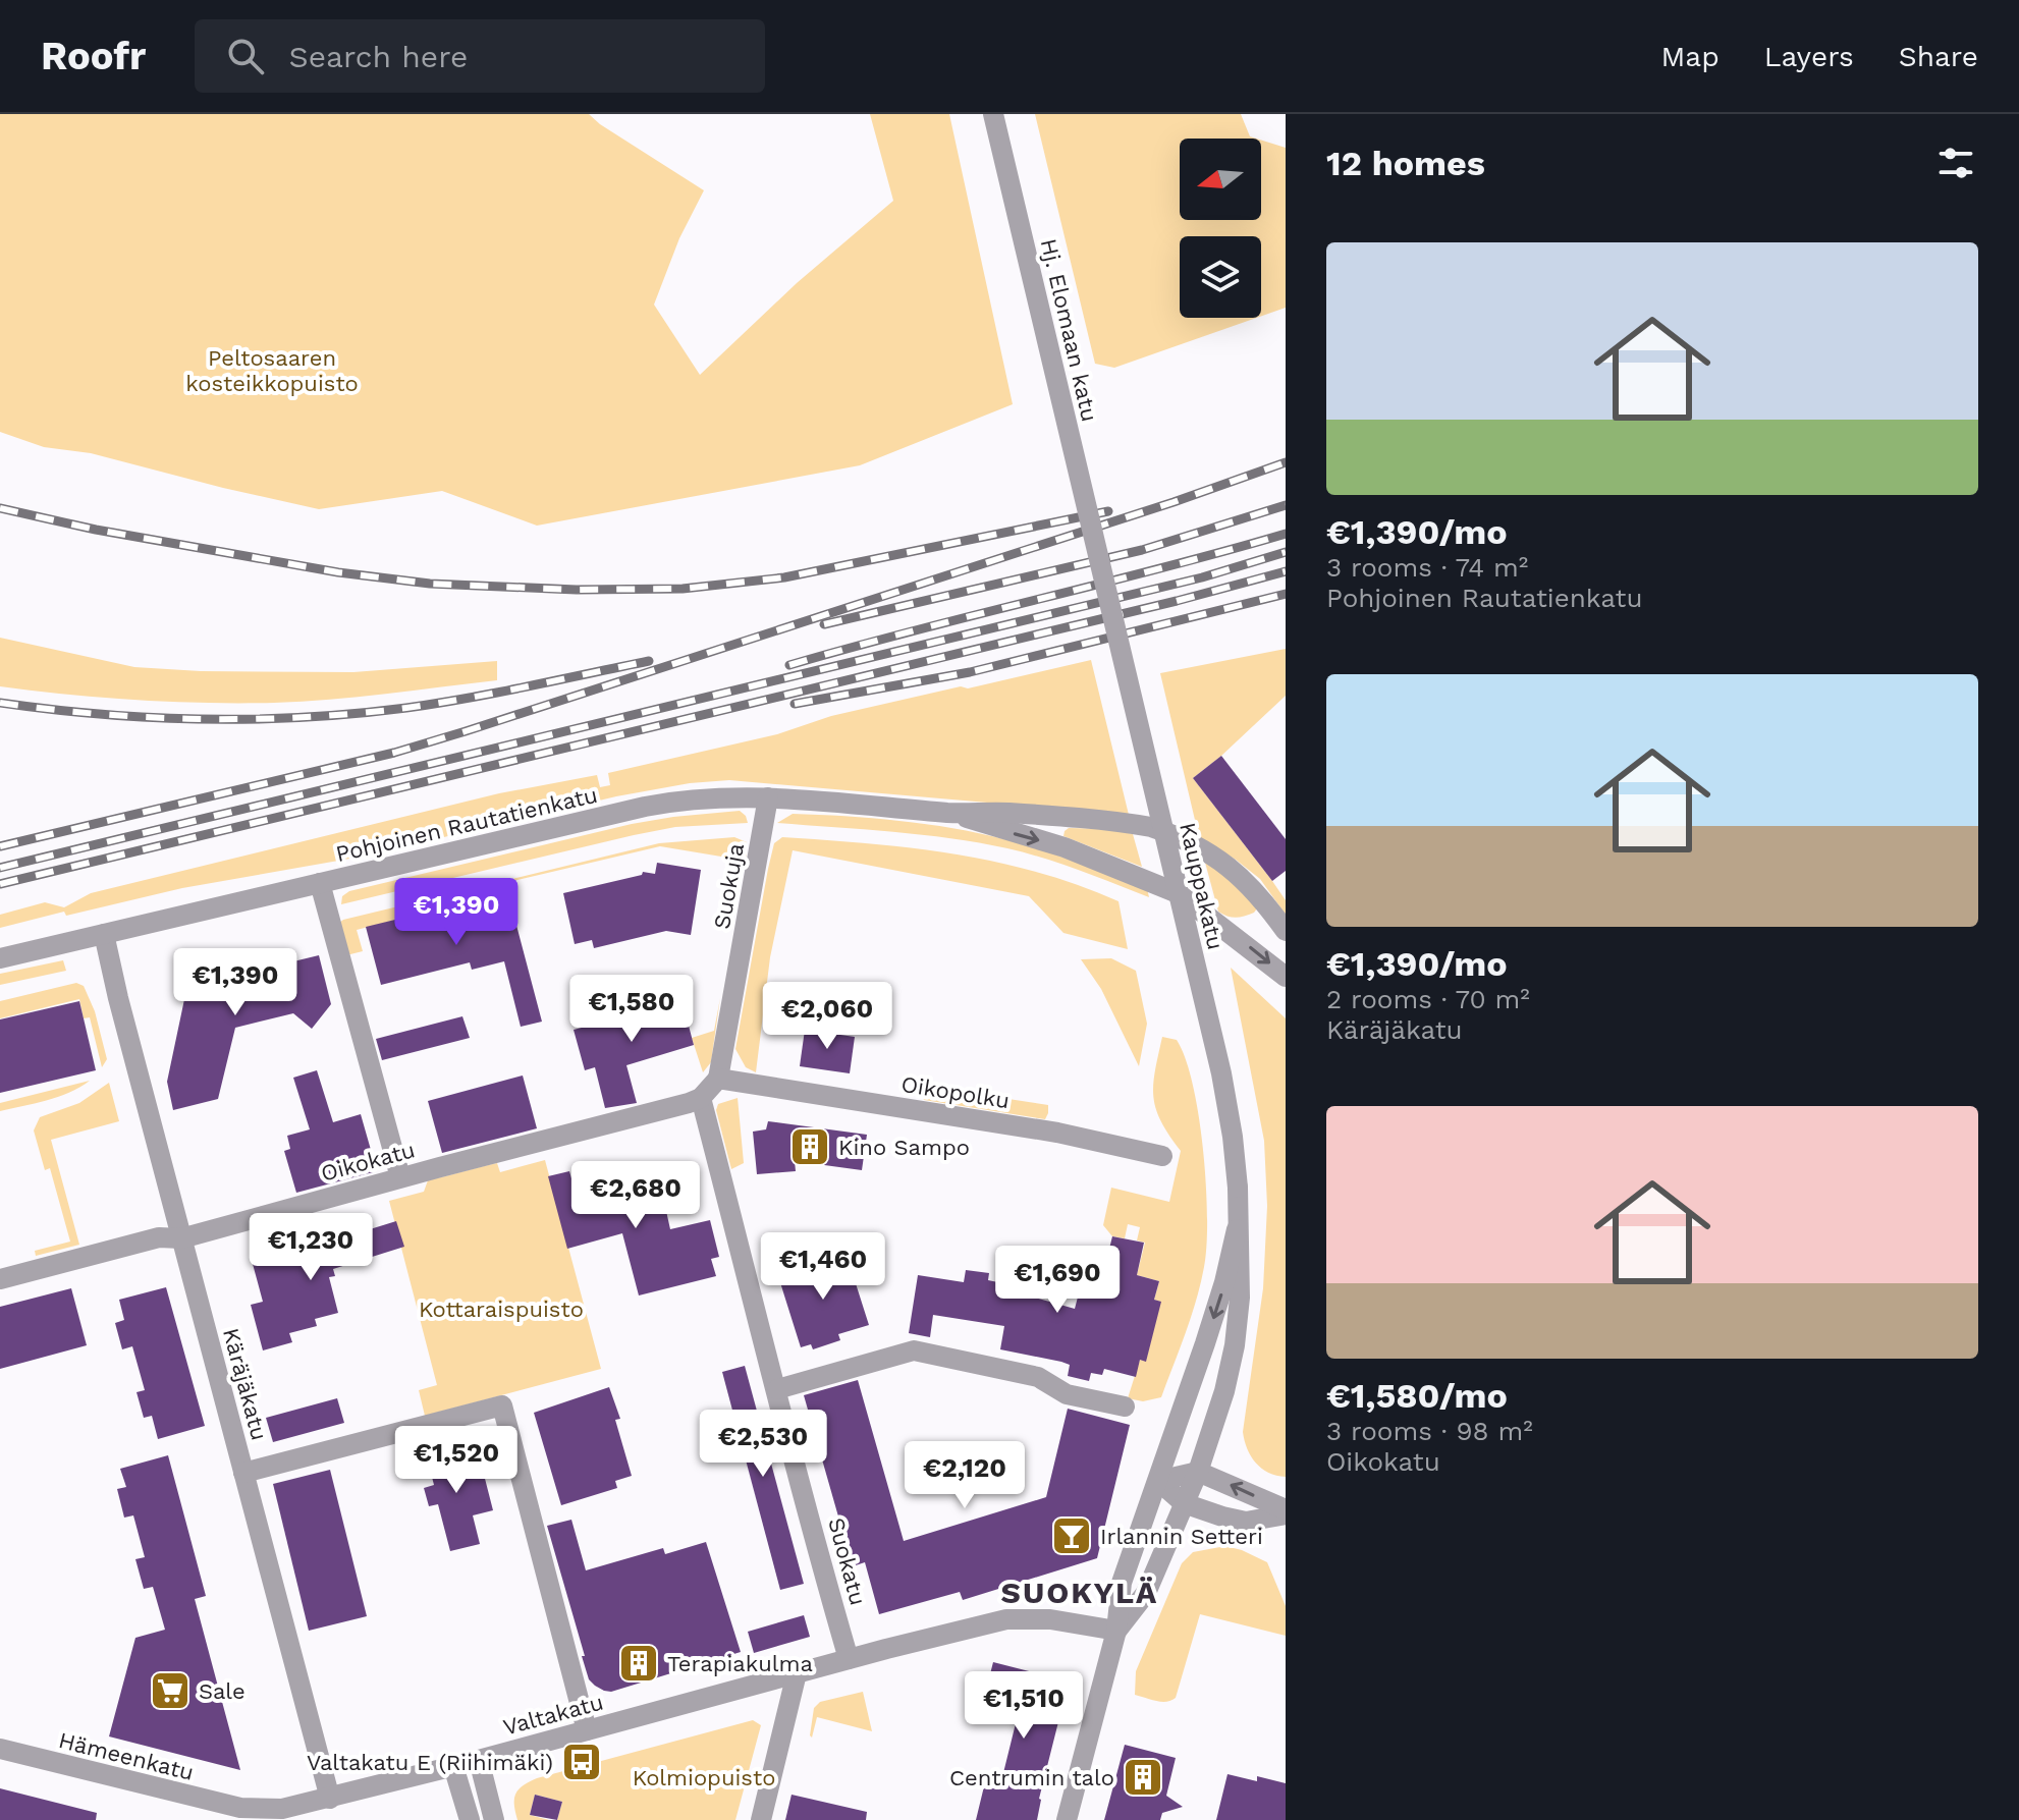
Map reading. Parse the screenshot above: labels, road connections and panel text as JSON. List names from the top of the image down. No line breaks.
{"streets":{"street":["Hj. Elomaan katu","Pohjoinen Rautatienkatu","Suokuja","Kauppakatu","Oikopolku","Oikokatu","Käräjäkatu","Suokatu","Valtakatu","Hämeenkatu"]},"crossings":[["Hj. Elomaan katu","Kauppakatu"],["Pohjoinen Rautatienkatu","Suokuja"],["Pohjoinen Rautatienkatu","Käräjäkatu"],["Suokuja","Oikopolku"],["Kauppakatu","Valtakatu"],["Oikokatu","Käräjäkatu"],["Oikokatu","Suokatu"],["Käräjäkatu","Valtakatu"],["Suokatu","Valtakatu"],["Valtakatu","Hämeenkatu"]],"districts":["SUOKYLÄ"],"parks":["Peltosaaren kosteikkopuisto","Kottaraispuisto","Kolmiopuisto"],"places":{"building":["Kino Sampo","Terapiakulma","Centrumin talo"],"bar":["Irlannin Setteri"],"supermarket":["Sale"],"bus stop":["Valtakatu E (Riihimäki)"]},"north":"left","page":{"header":"Roofr","search":"Search here","nav":["Map","Layers","Share"],"heading":"12 homes","list":[{"name":"€1,390/mo","note":"3 rooms · 74 m² · Pohjoinen Rautatienkatu"},{"name":"€1,390/mo","note":"2 rooms · 70 m² · Käräjäkatu"},{"name":"€1,580/mo","note":"3 rooms · 98 m² · Oikokatu"}],"price":["€1,390","€1,390","€1,580","€2,060","€2,680","€1,230","€1,460","€1,690","€2,530","€1,520","€2,120","€1,510"]}}
